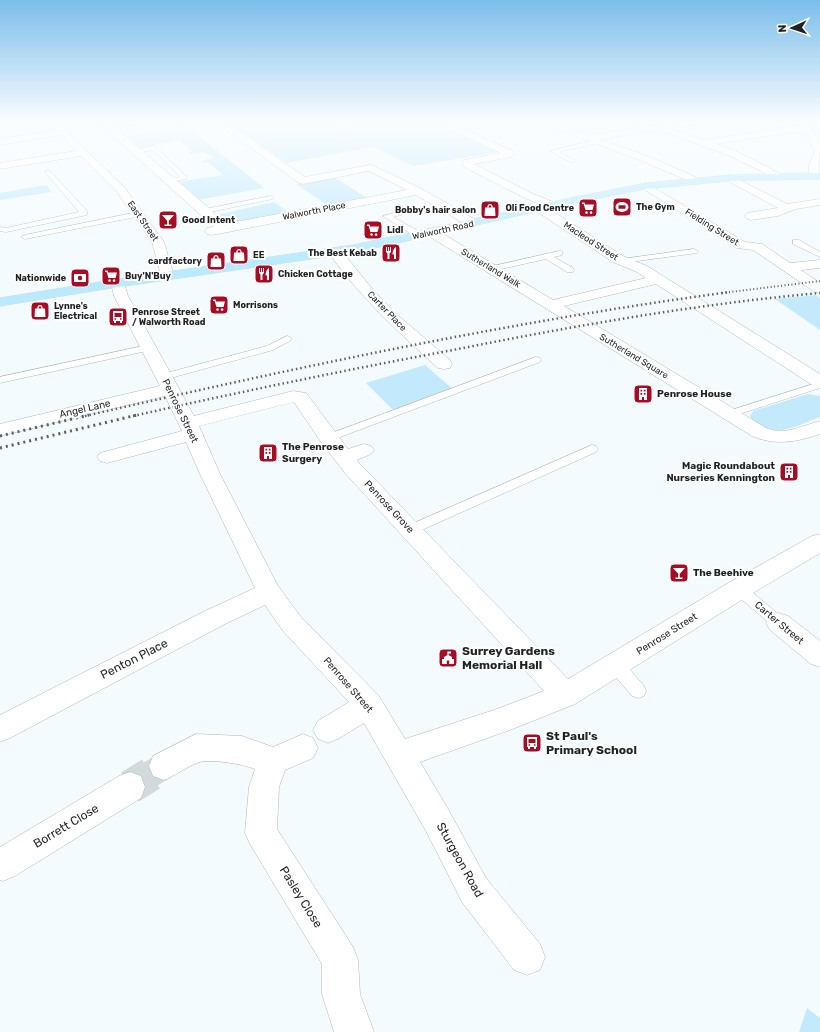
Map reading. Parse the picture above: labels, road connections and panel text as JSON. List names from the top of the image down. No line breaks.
{"streets":{"main road":["Walworth Road"],"street":["Walworth Place","East Street","Fielding Street","Macleod Street","Sutherland Walk","Carter Place","Sutherland Square","Angel Lane","Penrose Street","Penrose Grove","Carter Street","Penton Place","Borrett Close","Sturgeon Road","Pasley Close"]},"crossings":[["East Street","Walworth Road"],["Fielding Street","Walworth Road"],["Walworth Road","Macleod Street"],["Walworth Road","Sutherland Walk"],["Walworth Road","Carter Place"],["Walworth Road","Penrose Street"],["Sutherland Walk","Sutherland Square"],["Angel Lane","Penrose Street"],["Penrose Street","Penrose Grove"],["Penrose Street","Carter Street"],["Penrose Street","Penton Place"],["Penrose Street","Sturgeon Road"]],"places":{"sports":["The Gym"],"supermarket":["Oli Food Centre","Lidl","Buy'N'Buy","Morrisons"],"shop":["Bobby's hair salon","EE","cardfactory","Lynne's Electrical"],"bar":["Good Intent","The Beehive"],"restaurant":["The Best Kebab","Chicken Cottage"],"bank":["Nationwide"],"bus stop":["Penrose Street / Walworth Road","St Paul's Primary School"],"building":["Penrose House","The Penrose Surgery","Magic Roundabout Nurseries Kennington"],"public building":["Surrey Gardens Memorial Hall"]},"north":"left"}
